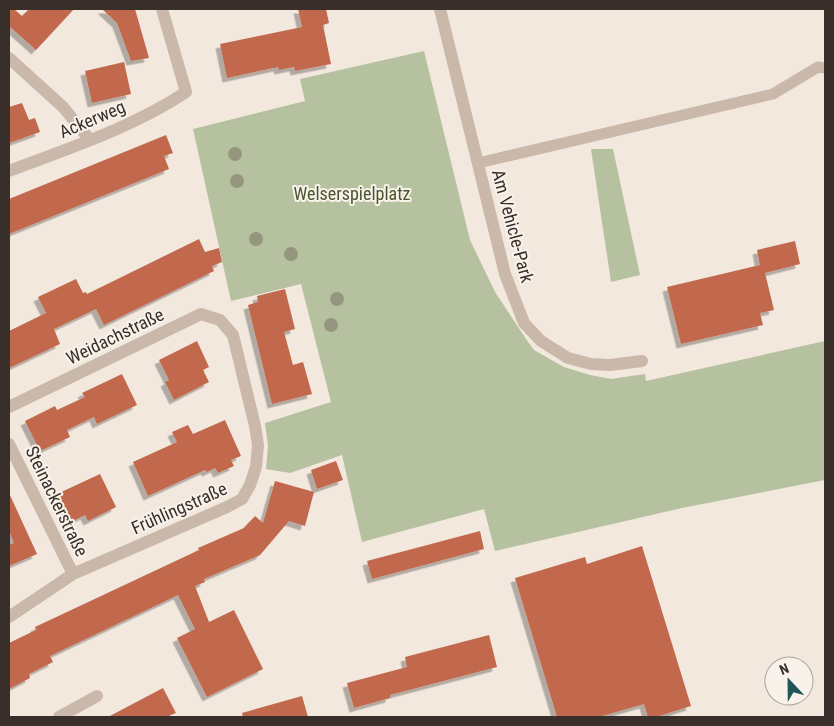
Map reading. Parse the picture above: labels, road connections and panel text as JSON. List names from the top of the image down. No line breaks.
{"streets":{"street":["Ackerweg","Am Vehicle-Park","Weidachstraße","Steinackerstraße","Frühlingstraße"]},"crossings":[["Weidachstraße","Frühlingstraße"],["Steinackerstraße","Frühlingstraße"]],"parks":["Welserspielplatz"],"north":"top"}
